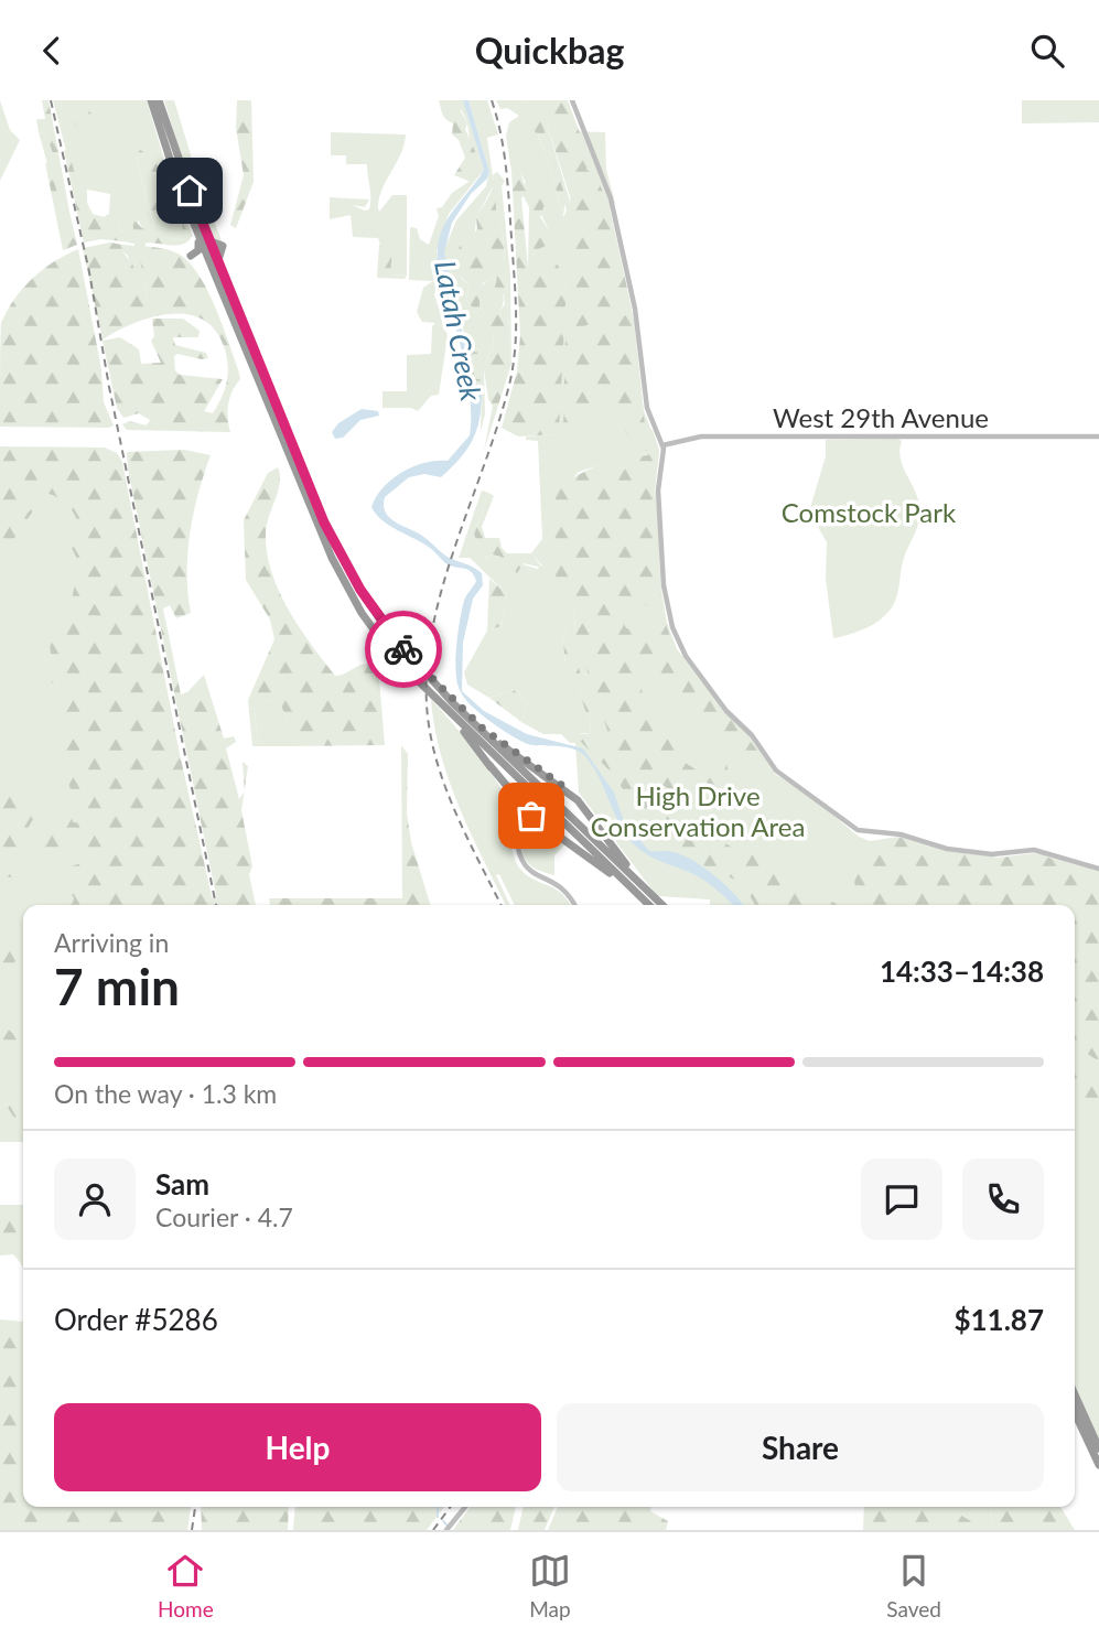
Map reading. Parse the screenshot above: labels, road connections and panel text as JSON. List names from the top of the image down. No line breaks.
{"streets":{"main road":["West 29th Avenue"]},"water":["Latah Creek"],"parks":["Comstock Park","High Drive Conservation Area"],"page":{"header":"Quickbag","heading":["7 min","Arriving in","14:33–14:38"],"panel":["Sam","Courier · 4.7","Order #5286","$11.87"],"bar":"On the way · 1.3 km","buttons":["Help","Share"],"tabs":["Home","Map","Saved"]}}
